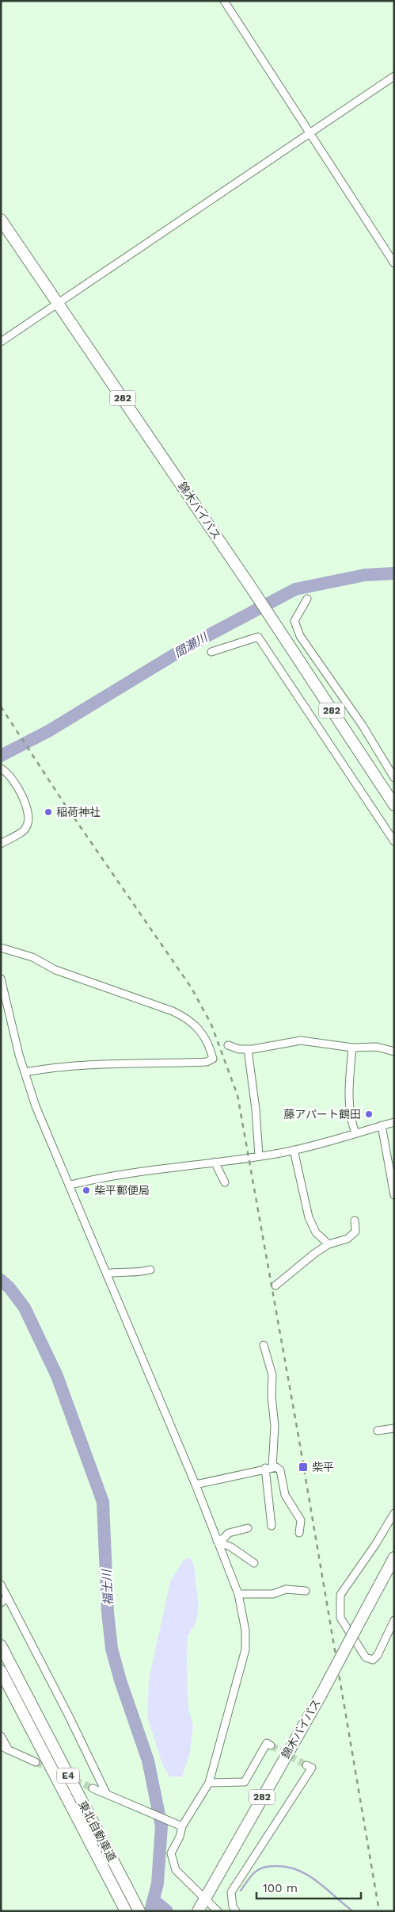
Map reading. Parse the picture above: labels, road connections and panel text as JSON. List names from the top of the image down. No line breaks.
{"streets":{"highway":["282","錦木バイパス","E4","東北自動車道"]},"crossings":[["282","錦木バイパス"]],"water":["間瀬川","福士川"],"places":{"other":["稲荷神社","藤アパート鶴田","柴平郵便局"],"transit":["柴平"]},"scale_bar":"100 m"}
